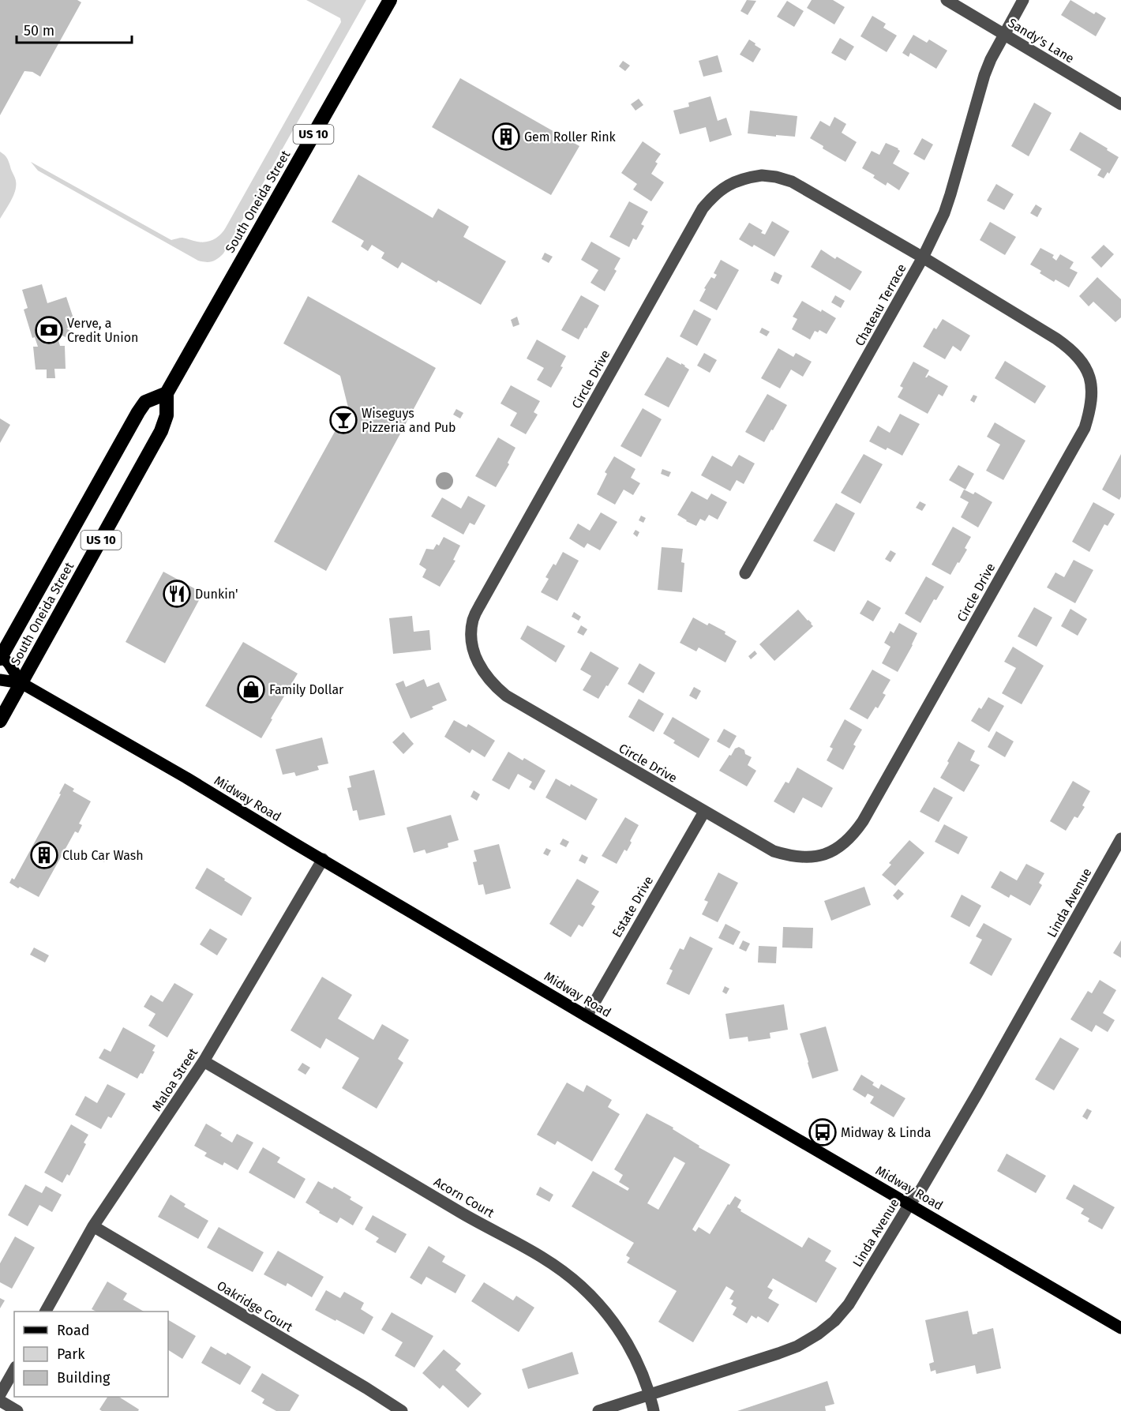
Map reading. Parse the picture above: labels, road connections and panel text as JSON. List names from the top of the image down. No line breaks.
{"streets":{"highway":["US 10","South Oneida Street"],"main road":["Midway Road"],"street":["Sandy's Lane","Chateau Terrace","Circle Drive","Linda Avenue","Estate Drive","Maloa Street","Acorn Court","Oakridge Court"]},"crossings":[["Sandy's Lane","Chateau Terrace"],["South Oneida Street","Midway Road"],["Chateau Terrace","Circle Drive"],["Circle Drive","Estate Drive"],["Midway Road","Linda Avenue"],["Midway Road","Estate Drive"],["Midway Road","Maloa Street"],["Linda Avenue","Acorn Court"],["Maloa Street","Acorn Court"],["Maloa Street","Oakridge Court"]],"places":{"building":["Gem Roller Rink","Club Car Wash"],"bank":["Verve, a Credit Union"],"bar":["Wiseguys Pizzeria and Pub"],"restaurant":["Dunkin'"],"shop":["Family Dollar"],"bus stop":["Midway & Linda"]},"legend":["Road","Park","Building"],"scale_bar":"50 m"}
